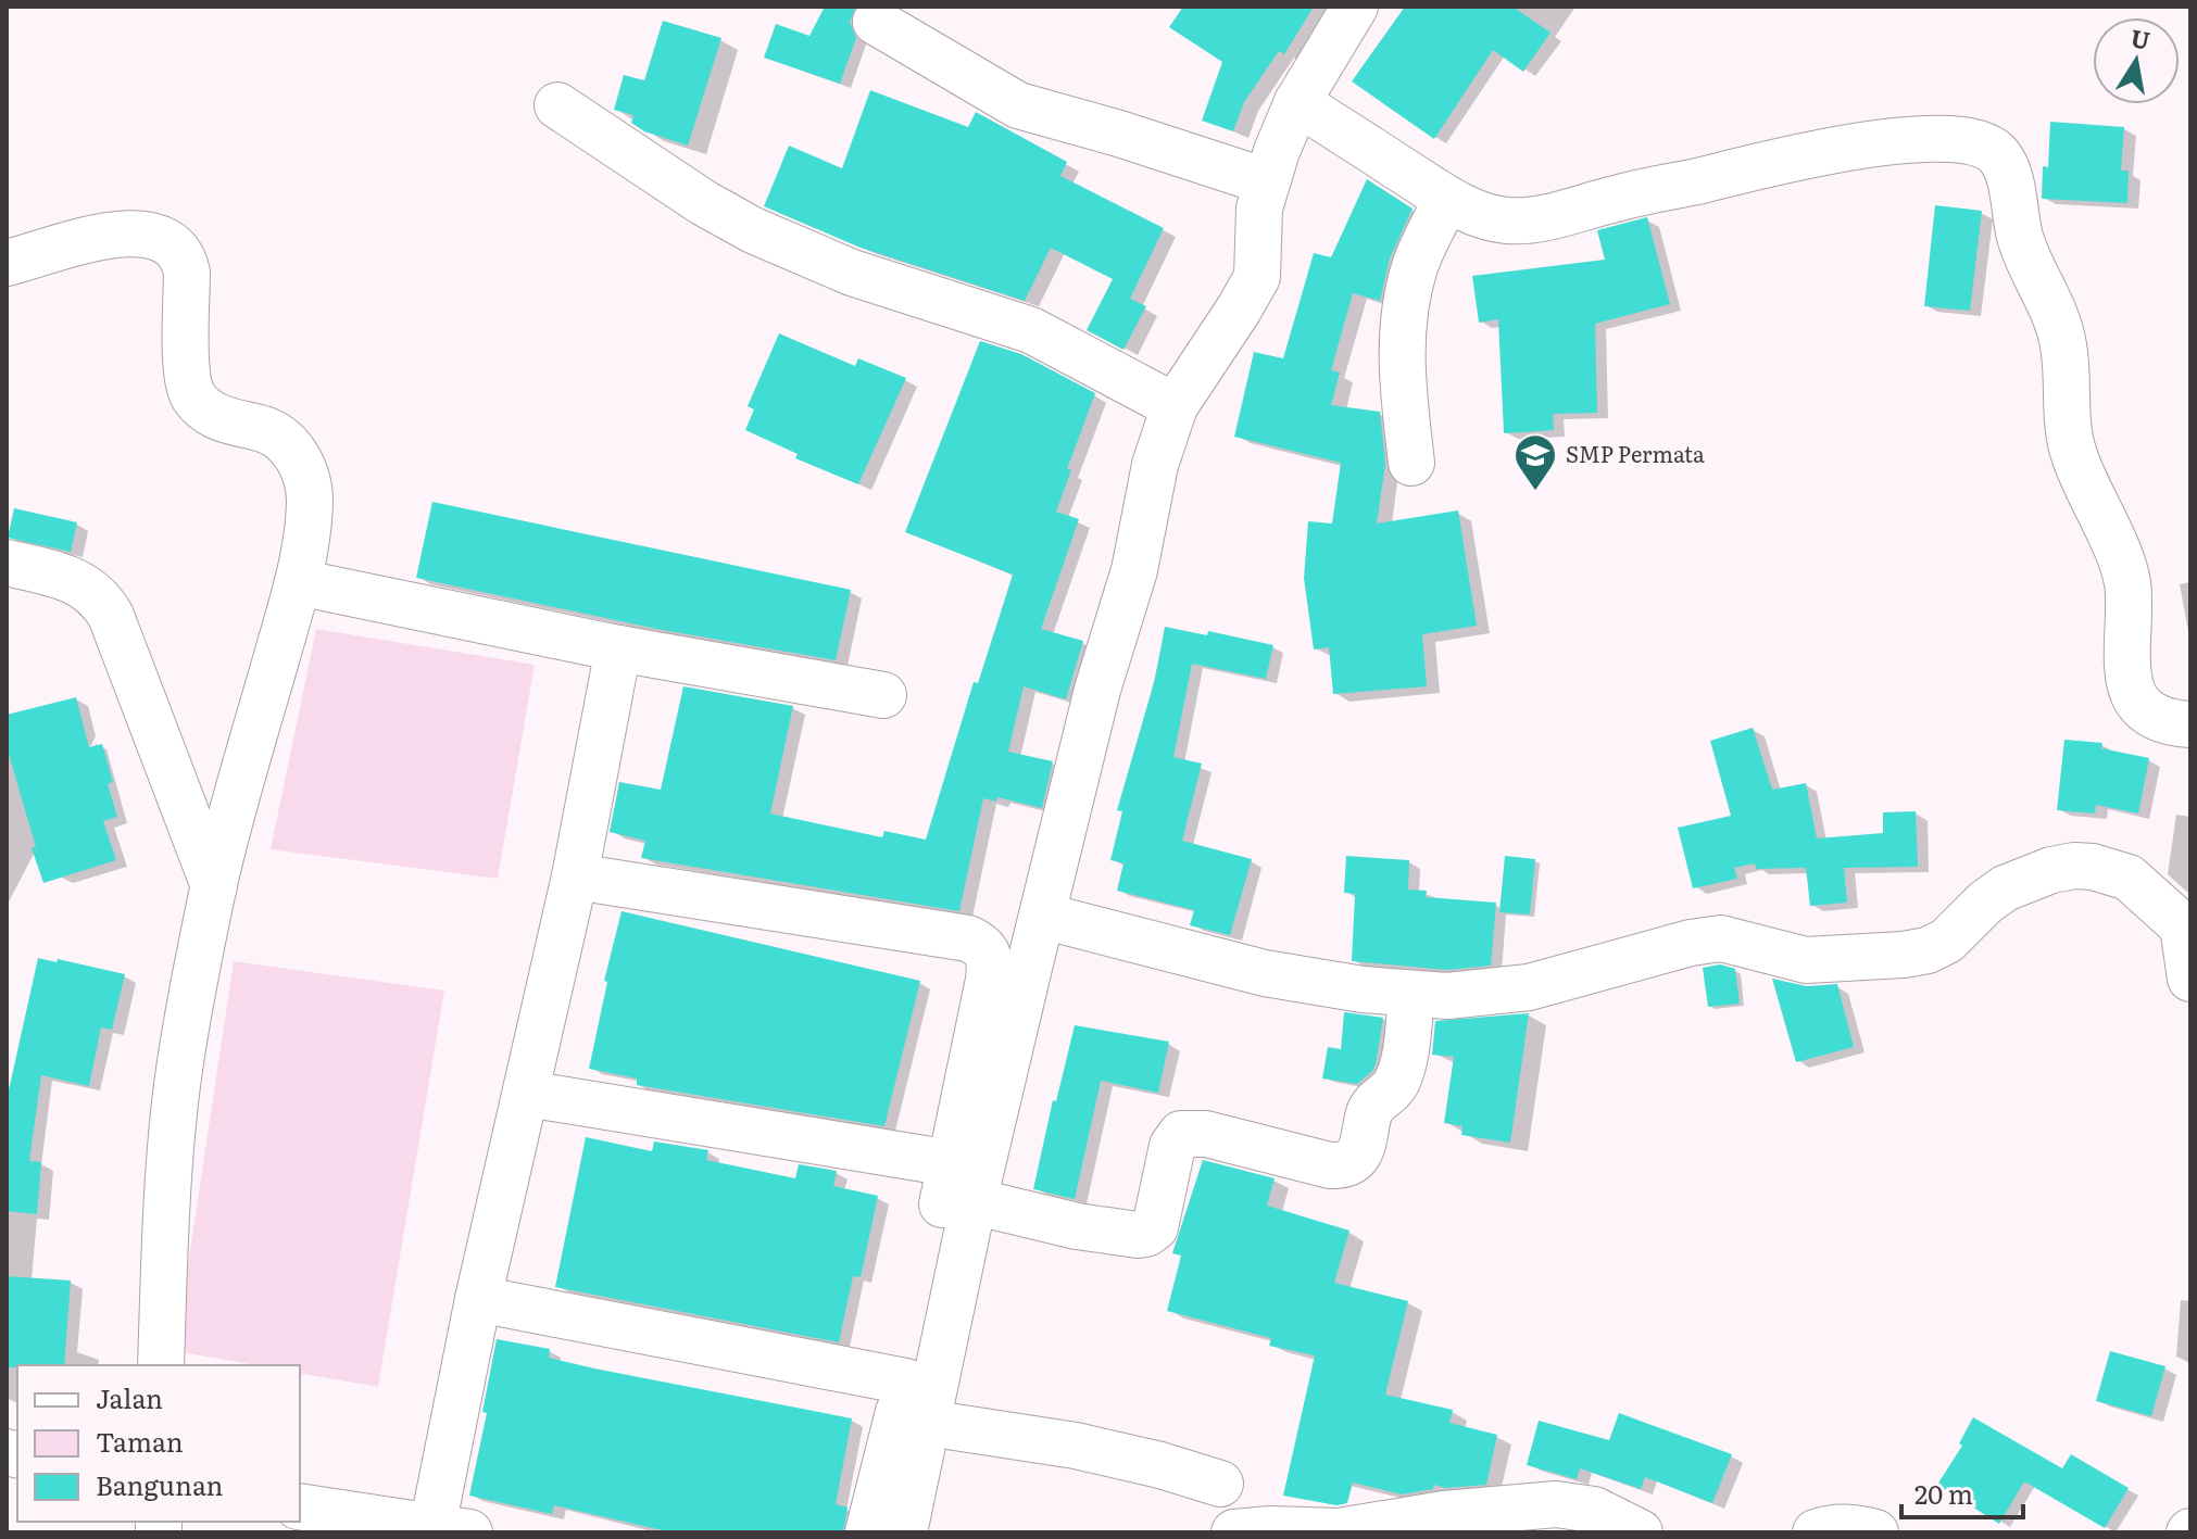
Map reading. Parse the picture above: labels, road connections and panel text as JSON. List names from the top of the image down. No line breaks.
{"places":{"school or university":["SMP Permata"]},"legend":["Jalan","Taman","Bangunan"],"scale_bar":"20 m","north":"top"}
